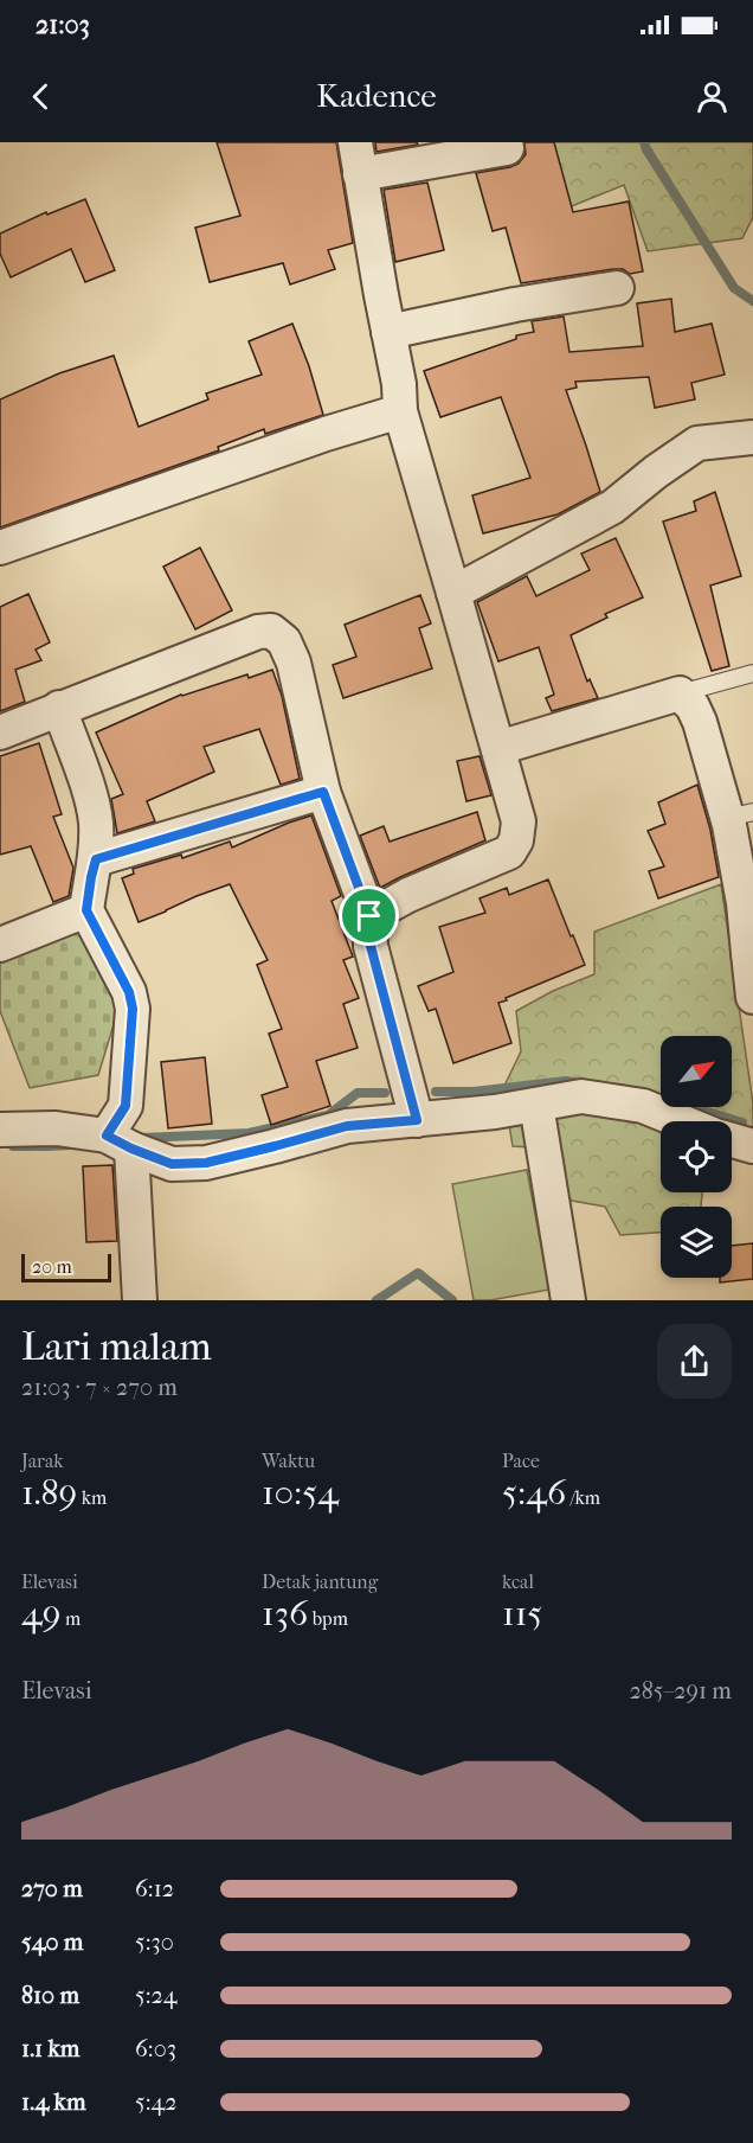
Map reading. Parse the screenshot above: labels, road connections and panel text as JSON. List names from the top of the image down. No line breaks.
{"scale_bar":"20 m","north":"top right","page":{"status":"21:03","header":"Kadence","scale":"20 m","heading":["Lari malam","21:03 · 7 × 270 m"],"stats":[["Jarak","1.89 km"],["Waktu","10:54"],["Pace","5:46 /km"],["Elevasi","49 m"],["Detak jantung","136 bpm"],["kcal","115"]],"chart":["Elevasi","285–291 m"],"list":[{"name":"270 m","note":"6:12"},{"name":"540 m","note":"5:30"},{"name":"810 m","note":"5:24"},{"name":"1.1 km","note":"6:03"},{"name":"1.4 km","note":"5:42"}]}}
